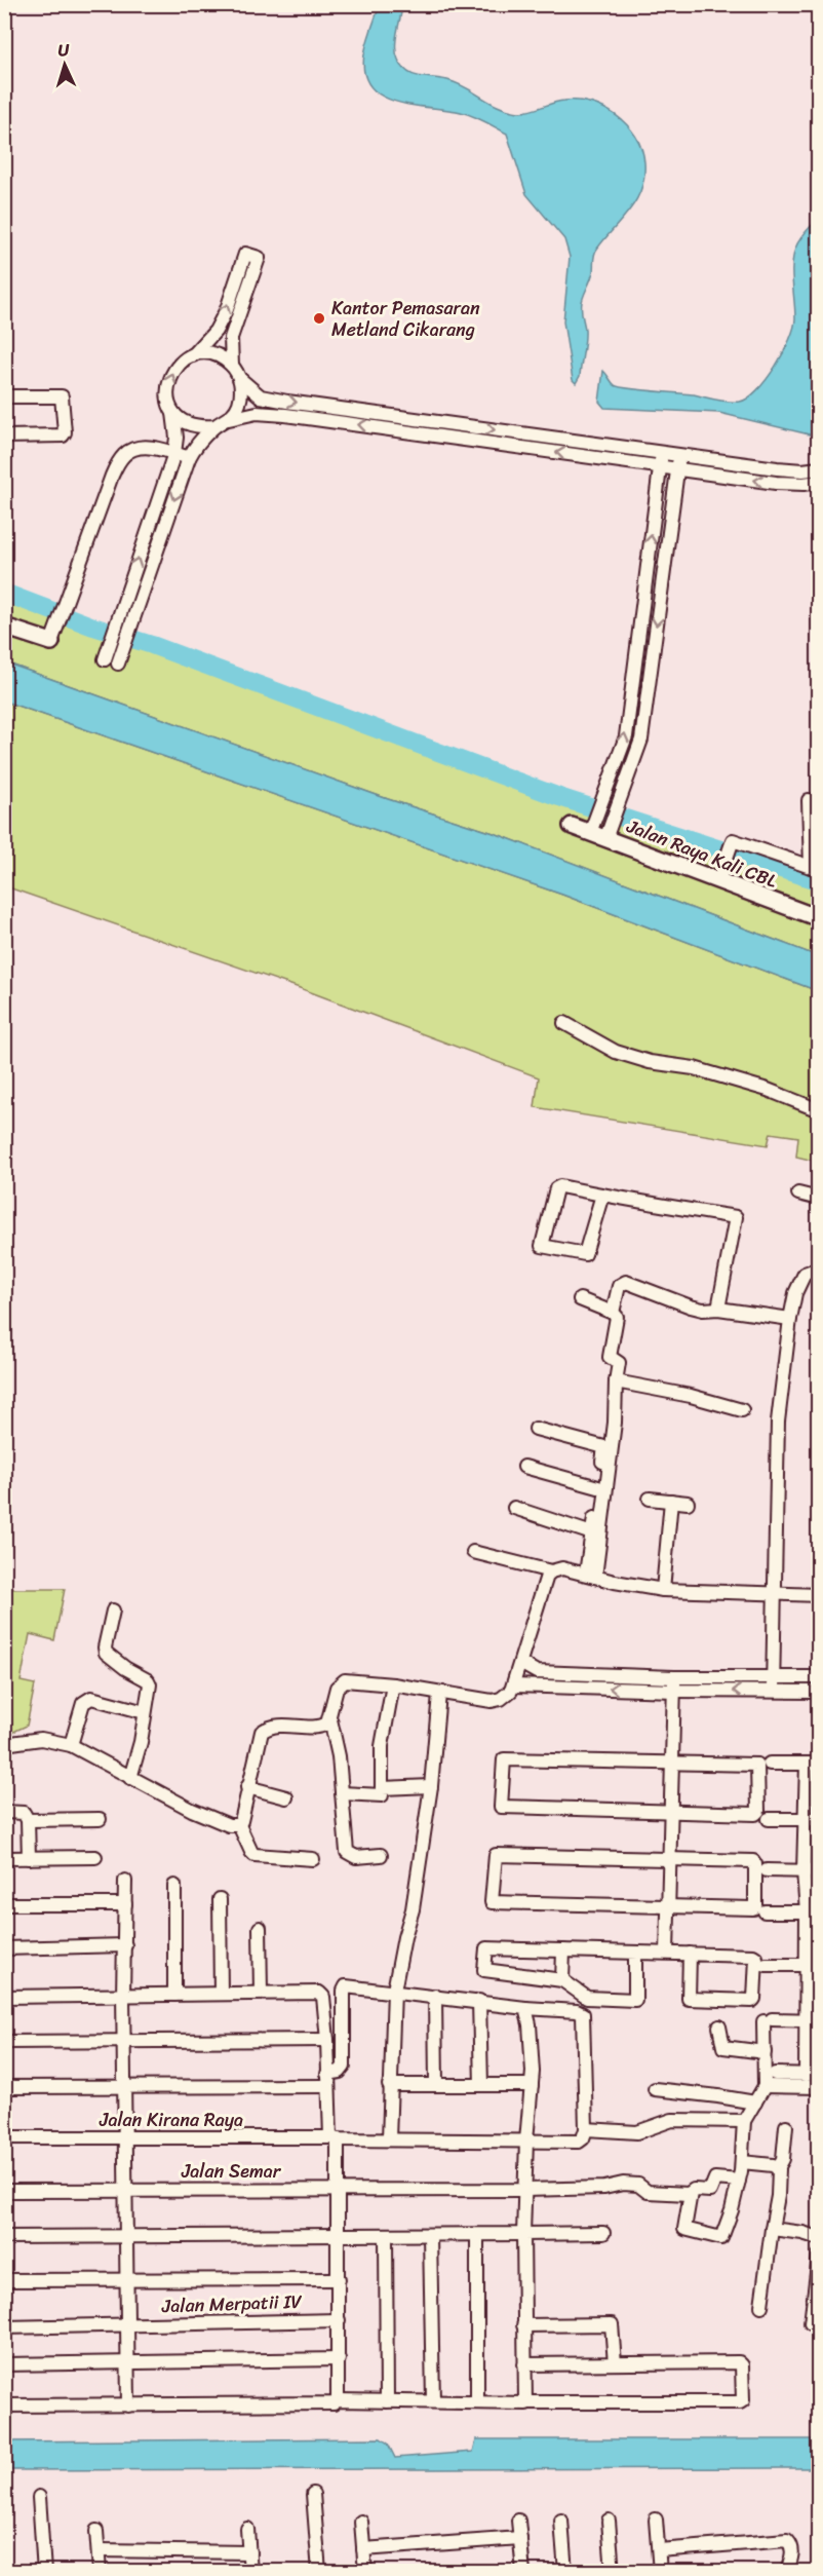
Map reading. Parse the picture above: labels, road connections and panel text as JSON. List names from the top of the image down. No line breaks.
{"streets":{"main road":["Jalan Raya Kali CBL"],"street":["Jalan Kirana Raya","Jalan Semar","Jalan Merpatii IV"]},"places":["Kantor Pemasaran Metland Cikarang"],"north":"top"}
